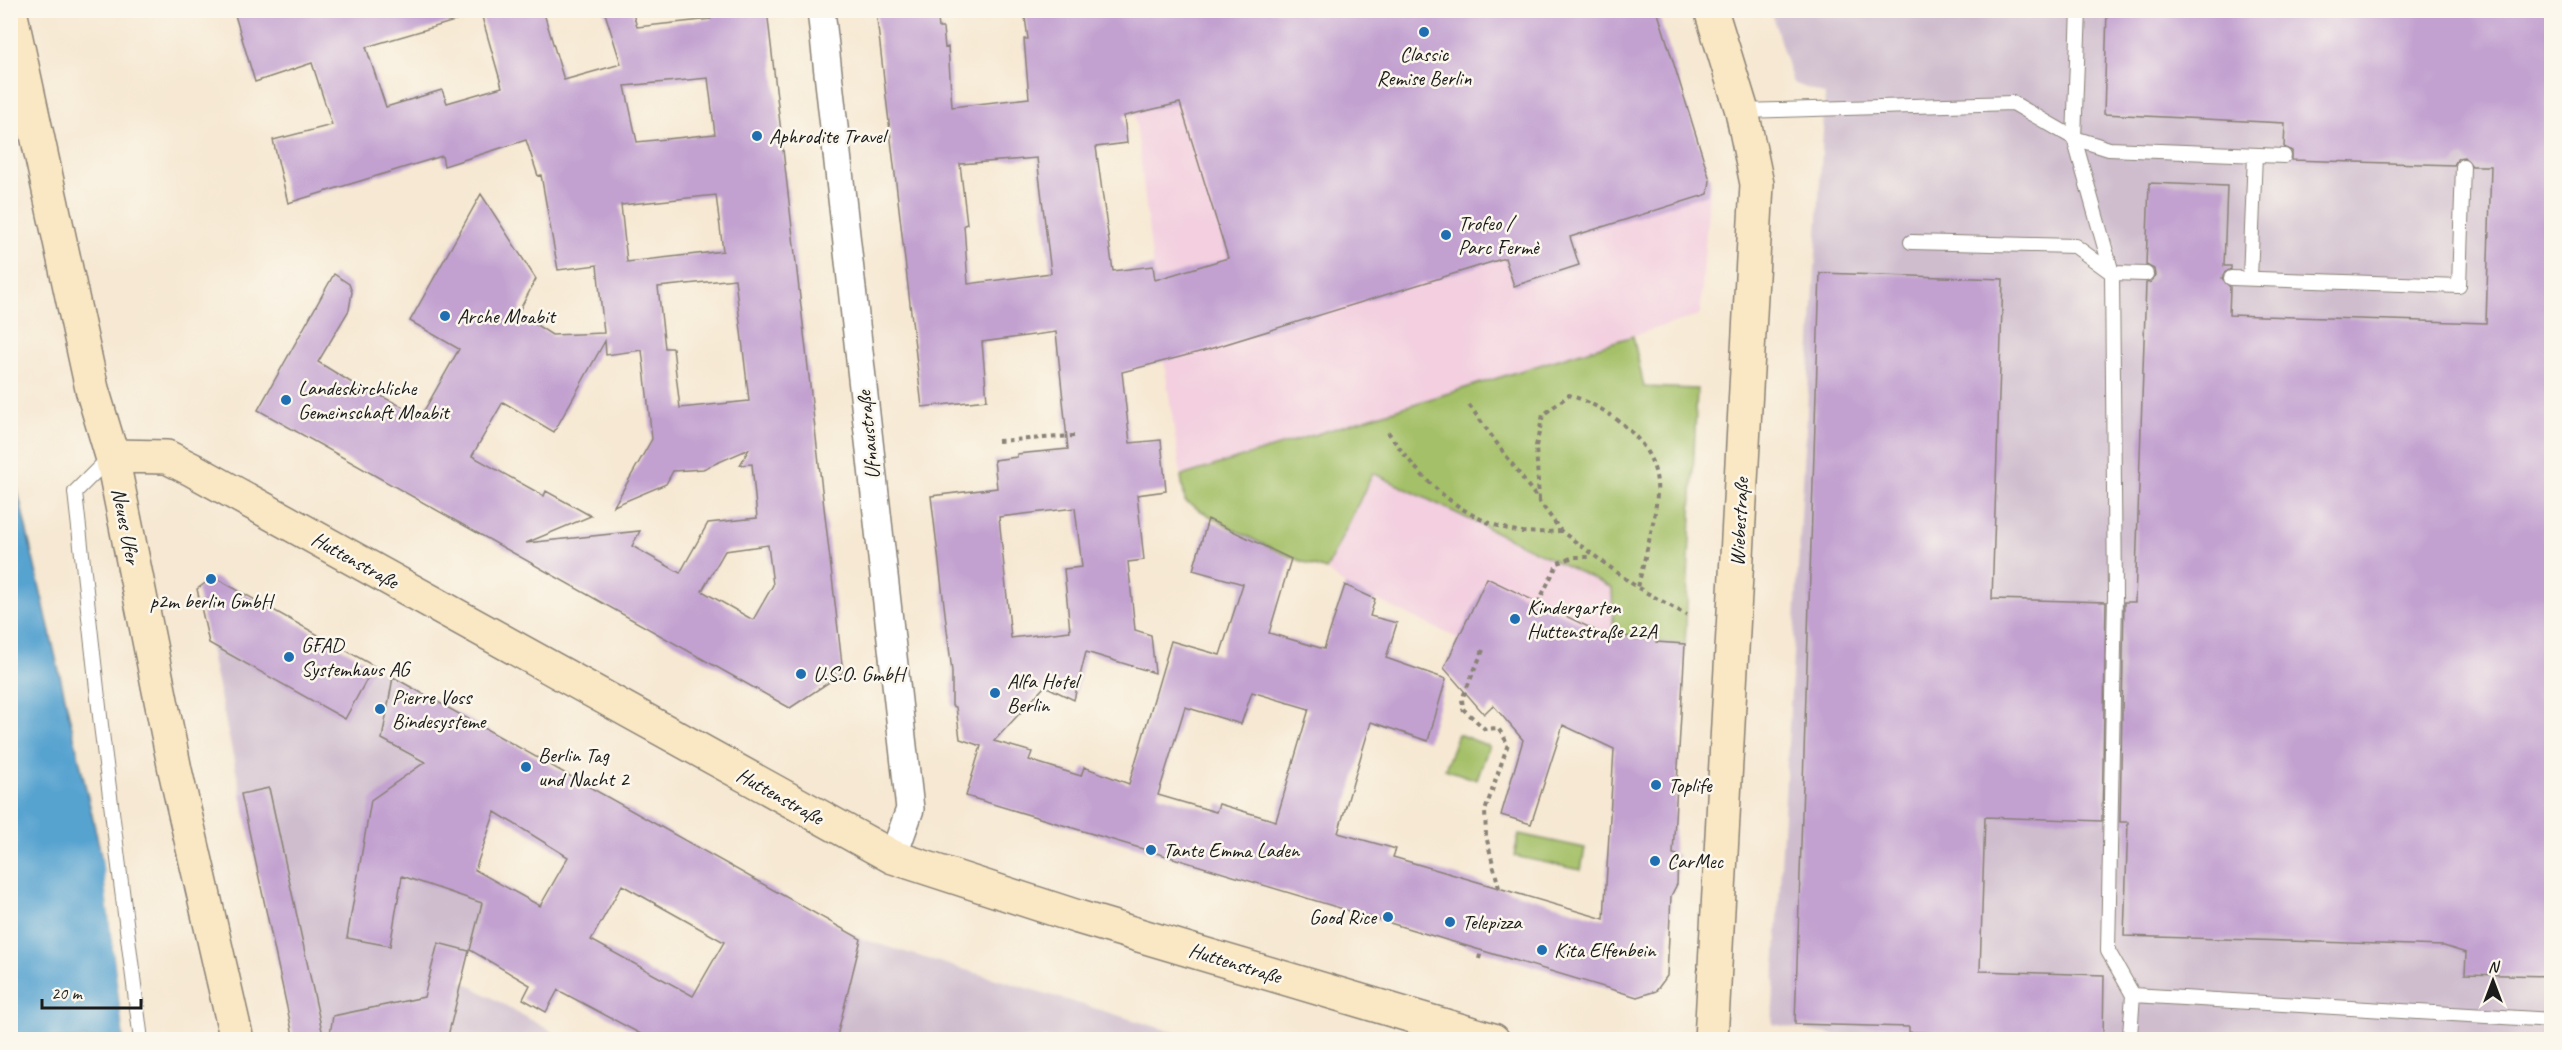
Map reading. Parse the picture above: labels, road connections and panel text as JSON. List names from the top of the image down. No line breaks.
{"streets":{"street":["Ufnaustraße","Wiebestraße","Neues Ufer","Huttenstraße"]},"crossings":[["Ufnaustraße","Huttenstraße"],["Neues Ufer","Huttenstraße"]],"places":["Classic Remise Berlin","Aphrodite Travel","Trofeo / Parc Fermè","Arche Moabit","Landeskirchliche Gemeinschaft Moabit","p2m berlin GmbH","Kindergarten Huttenstraße 22A","GFAD Systemhaus AG","U.S.O. GmbH","Alfa Hotel Berlin","Pierre Voss Bindesysteme","Berlin Tag und Nacht 2","Toplife","Tante Emma Laden","CarMec","Good Rice","Telepizza","Kita Elfenbein"],"scale_bar":"20 m","north":"top"}
